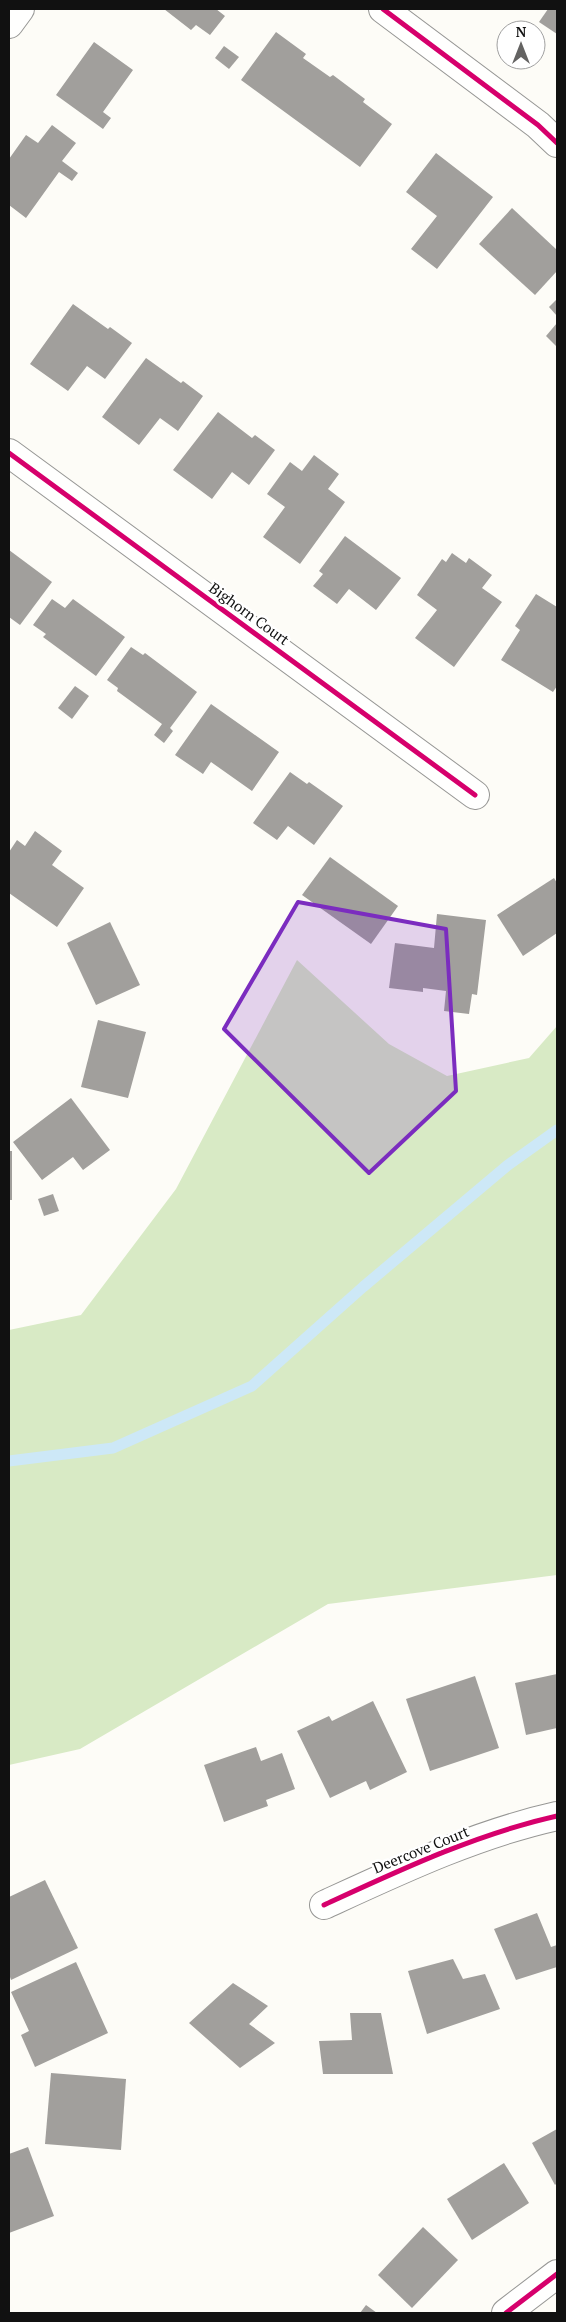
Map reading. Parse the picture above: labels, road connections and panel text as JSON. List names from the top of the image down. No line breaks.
{"streets":{"street":["Bighorn Court","Deercove Court"]},"north":"top"}
